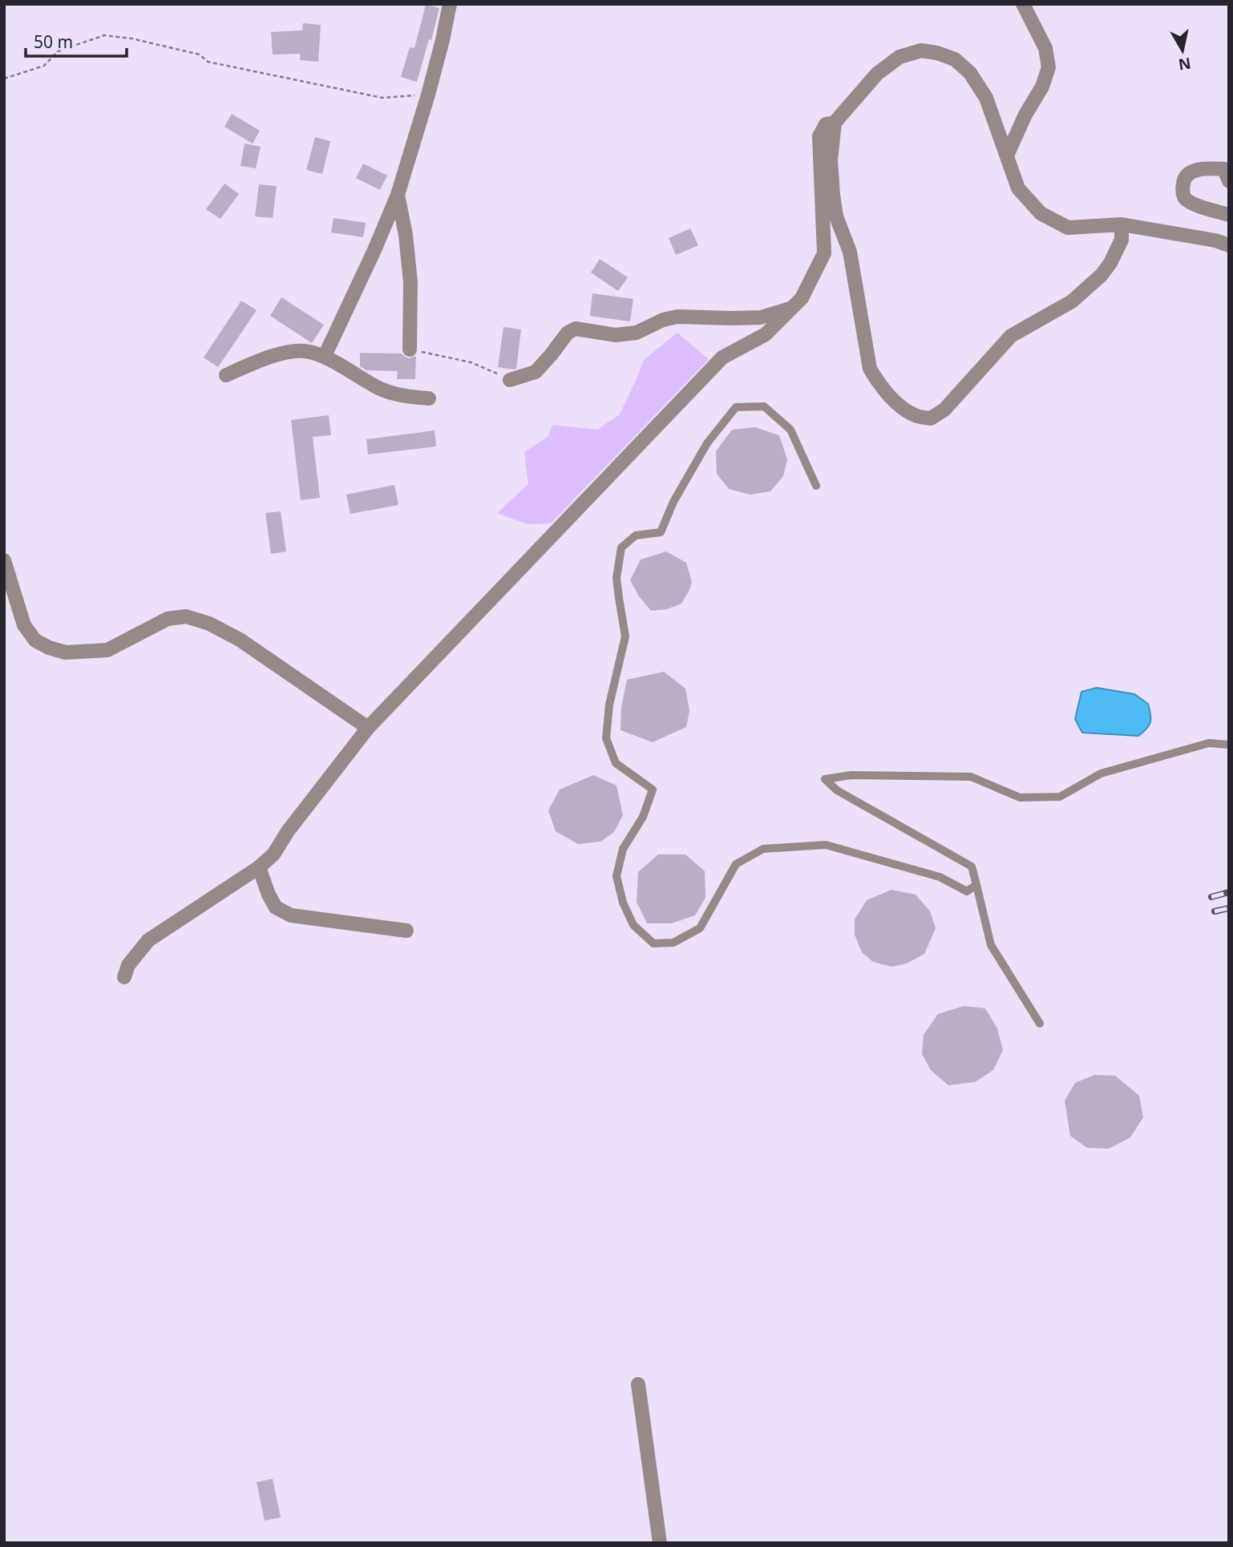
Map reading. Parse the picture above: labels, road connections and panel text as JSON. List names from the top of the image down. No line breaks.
{"scale_bar":"50 m","north":"bottom"}
